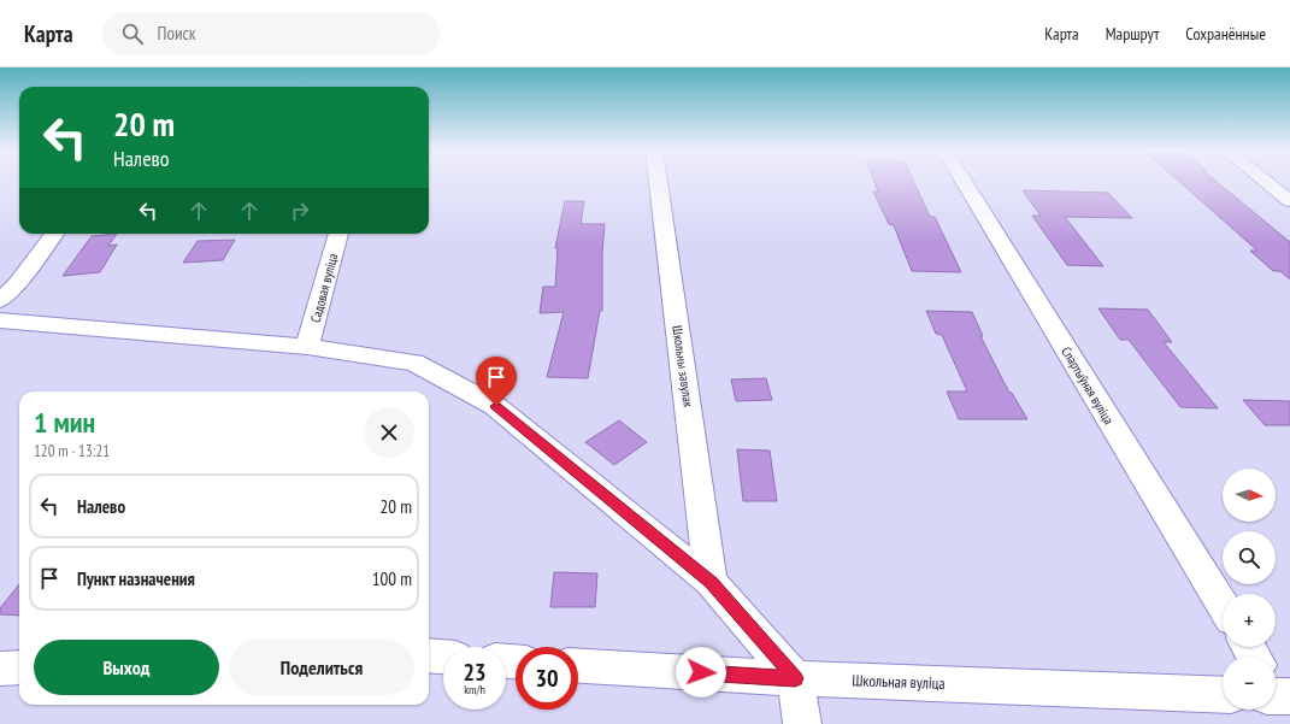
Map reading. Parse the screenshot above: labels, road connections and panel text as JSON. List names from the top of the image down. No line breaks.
{"streets":{"street":["Садовая вуліца","Школьны завулак","Спартыўная вуліца","Школьная вуліца"]},"north":"right","page":{"header":"Карта","search":"Поиск","nav":["Карта","Маршрут","Сохранённые"],"turn":["20 m","Налево"],"heading":["1 мин","120 m · 13:21"],"map_buttons":["+","−"],"list":[{"name":"Налево","value":"20 m"},{"name":"Пункт назначения","value":"100 m"}],"buttons":["Выход","Поделиться"],"speed":"23 km/h","limit":"30"}}
